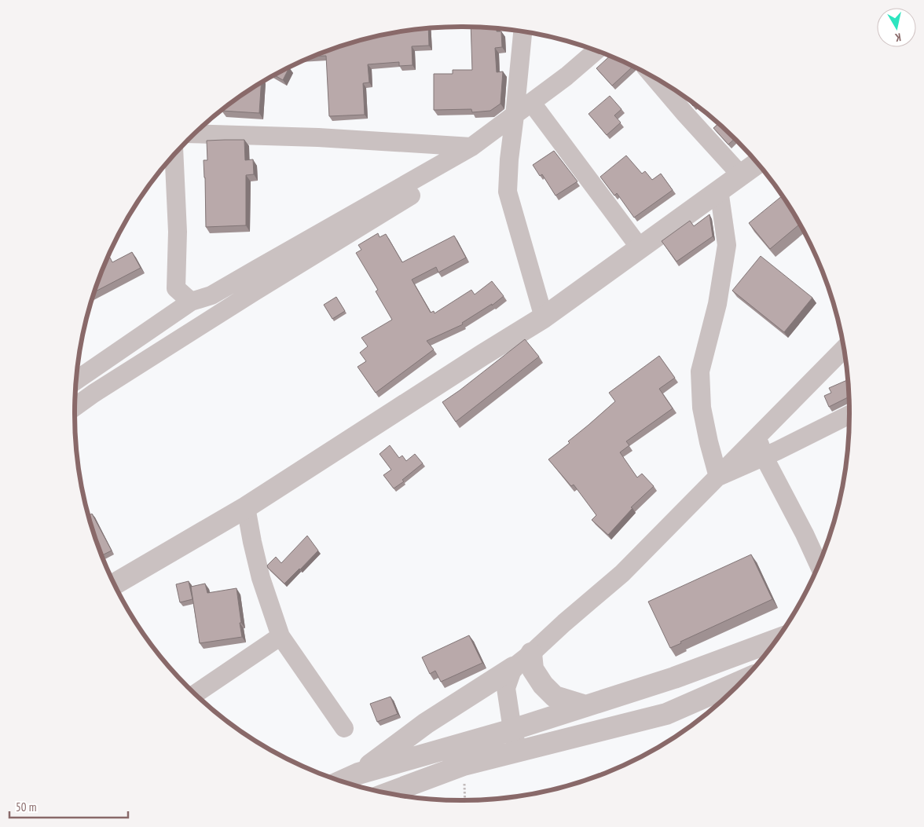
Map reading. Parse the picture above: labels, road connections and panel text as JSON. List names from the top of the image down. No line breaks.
{"scale_bar":"50 m","north":"bottom"}
